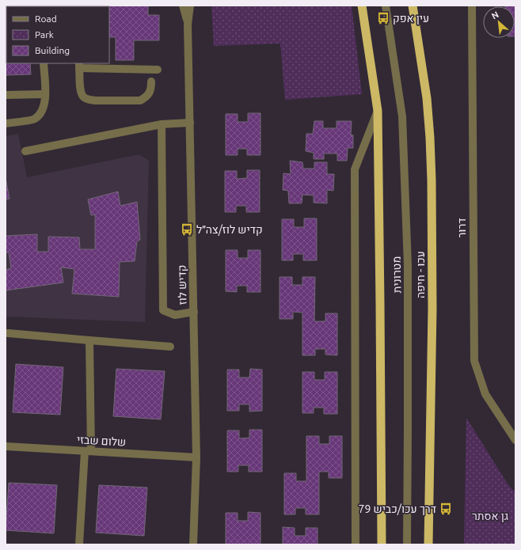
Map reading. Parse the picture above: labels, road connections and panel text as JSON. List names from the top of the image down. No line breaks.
{"streets":{"highway":["עכו - חיפה"],"street":["דרור","מטרונית","קדיש לוז","שלום שבזי"]},"crossings":[["קדיש לוז","שלום שבזי"]],"parks":["גן אסתר"],"places":{"bus stop":["עין אפק","קדיש לוז/צה״ל","דרך עכו/כביש 79"]},"legend":["Road","Park","Building"],"north":"top left"}
